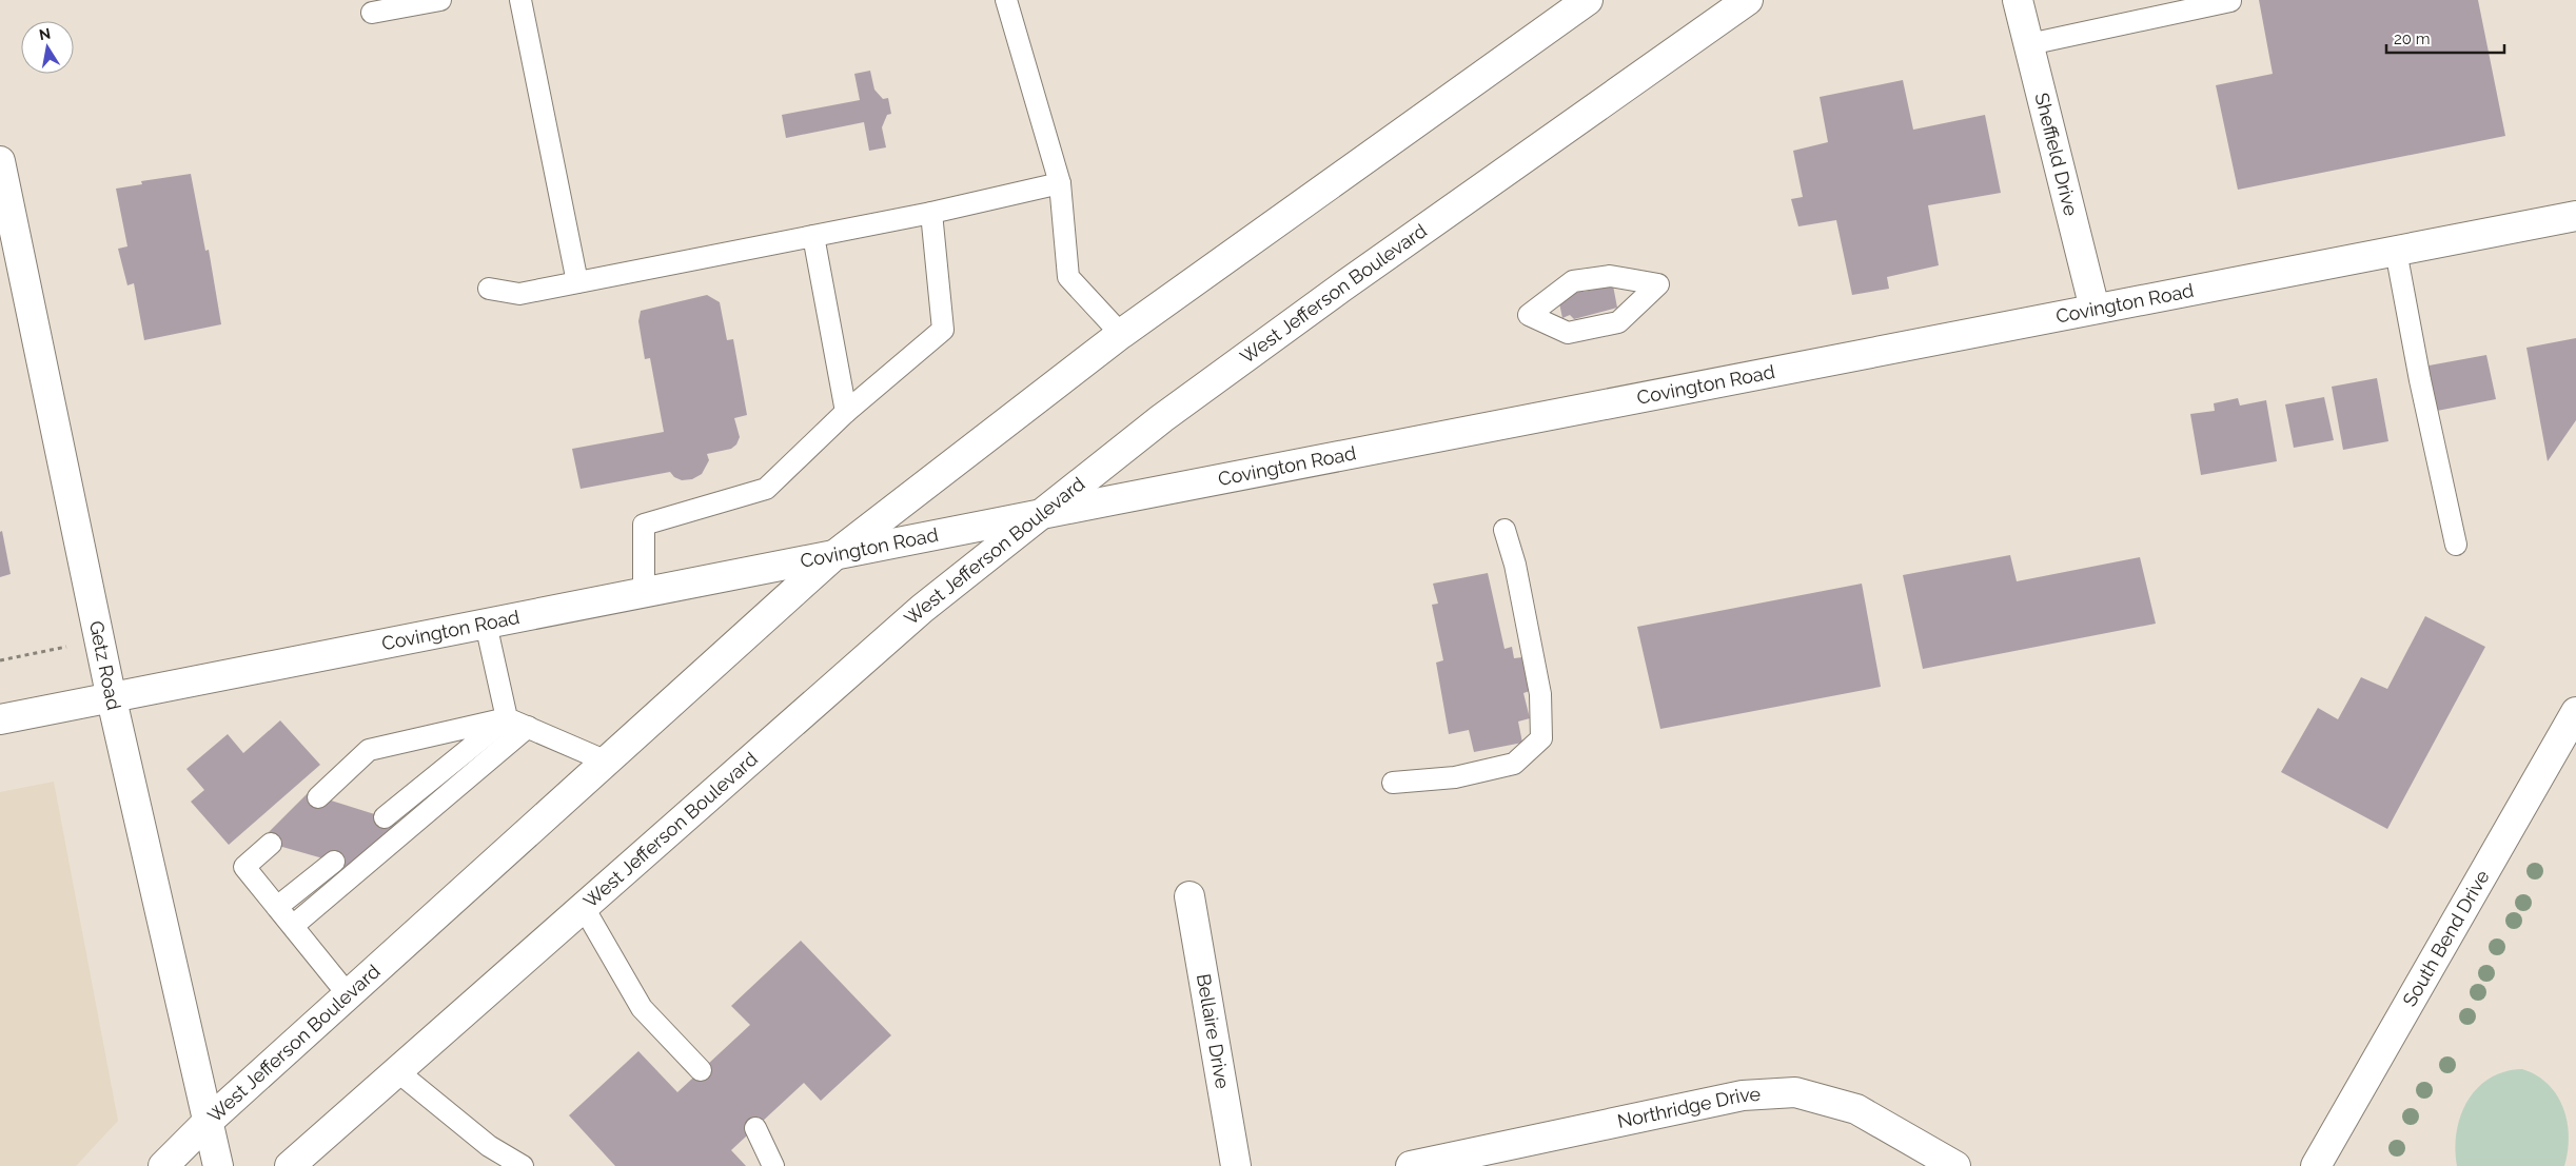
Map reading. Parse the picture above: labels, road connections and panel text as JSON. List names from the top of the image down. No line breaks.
{"streets":{"main road":["Sheffield Drive","West Jefferson Boulevard","Covington Road","Getz Road","South Bend Drive","Bellaire Drive","Northridge Drive"]},"crossings":[["Sheffield Drive","Covington Road"],["West Jefferson Boulevard","Covington Road"],["West Jefferson Boulevard","Getz Road"],["Covington Road","Getz Road"]],"scale_bar":"20 m","north":"top"}
